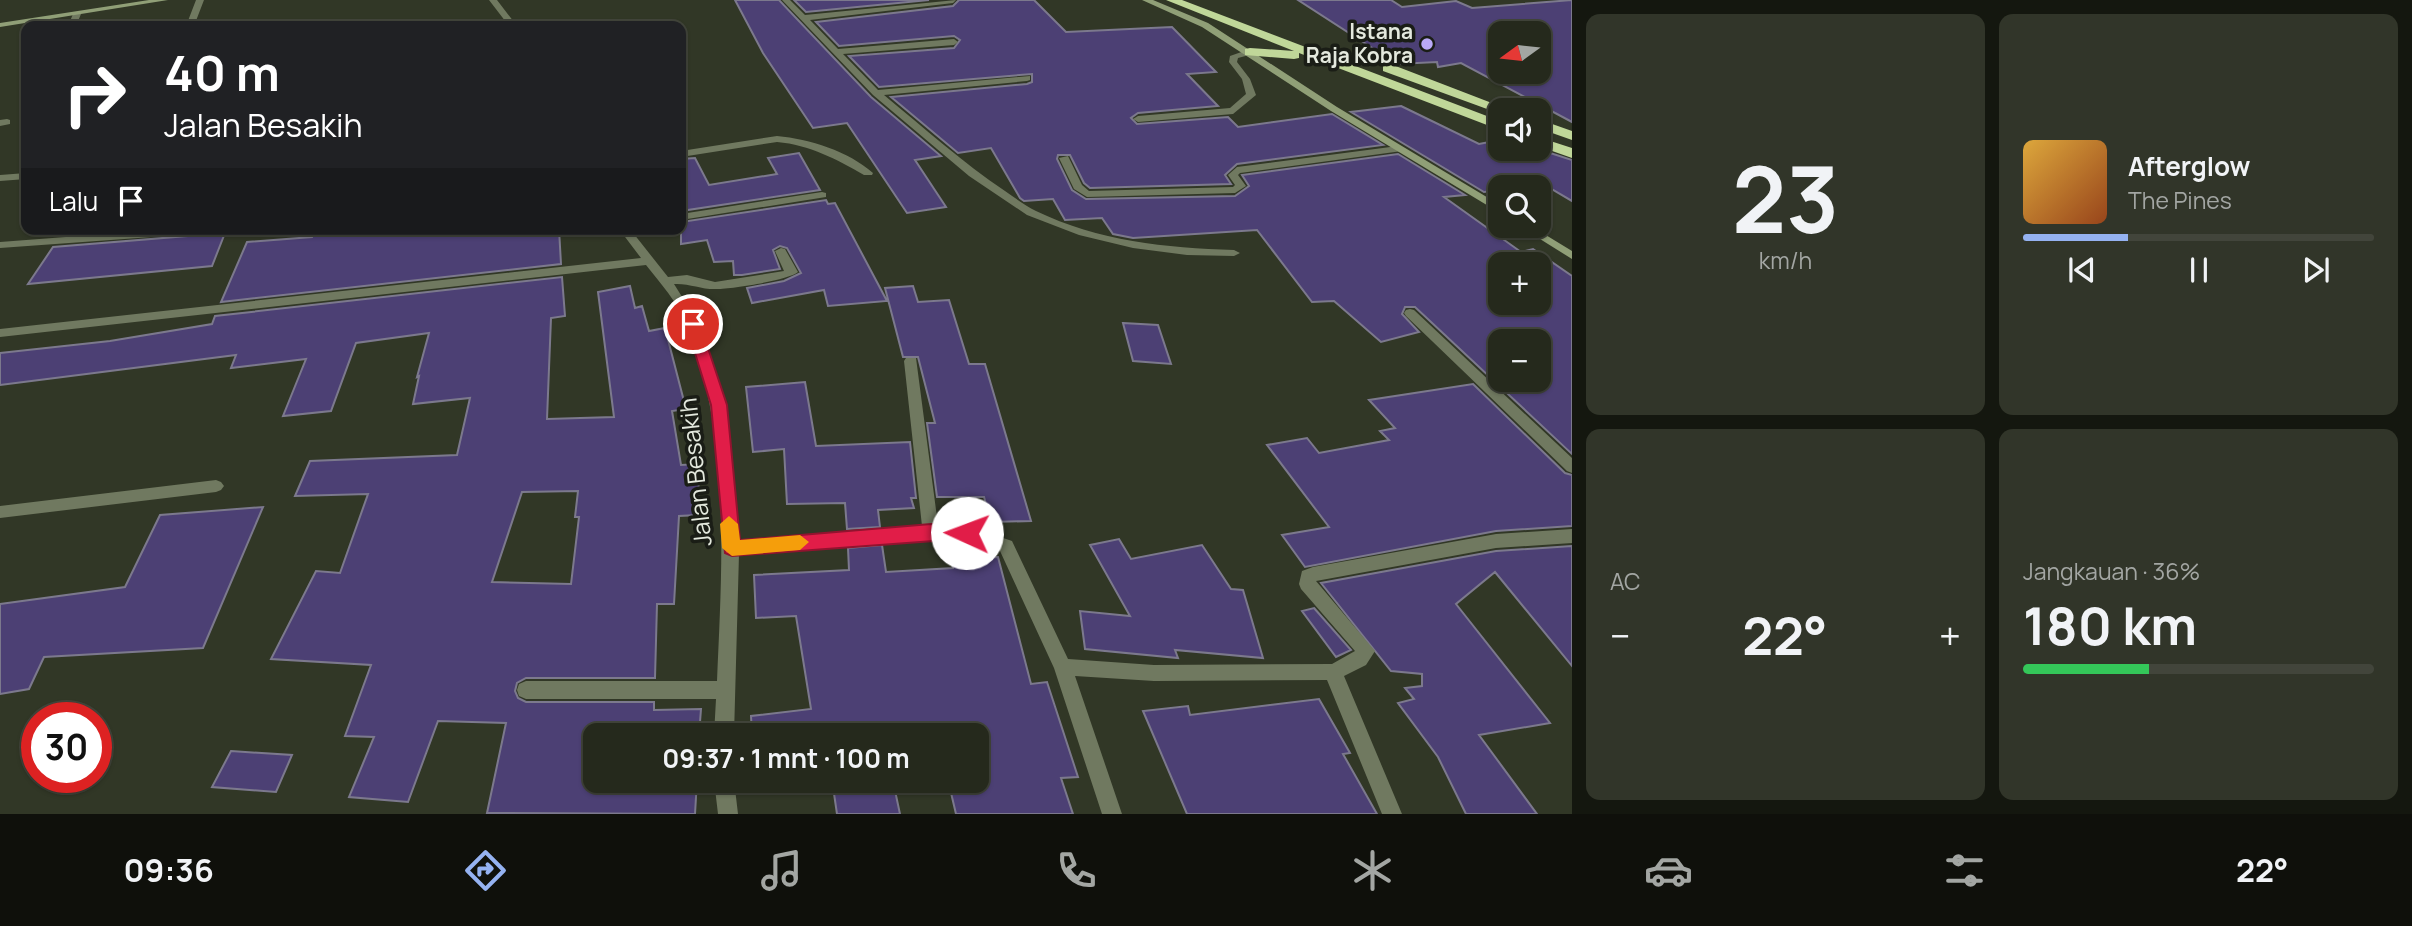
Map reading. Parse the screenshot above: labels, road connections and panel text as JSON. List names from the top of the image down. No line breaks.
{"streets":{"street":["Jalan Besakih"]},"places":["Istana Raja Kobra"],"north":"left","page":{"tile":[["23","km/h"],"AC",["Jangkauan · 36%","180 km"]],"map_buttons":["+","−"],"turn":["40 m","Jalan Besakih"],"song":["Afterglow","The Pines"],"then":"Lalu","heat":["−","22°","+"],"limit":"30","trip":"09:37 · 1 mnt · 100 m","tabs":["09:36","22°"]}}
